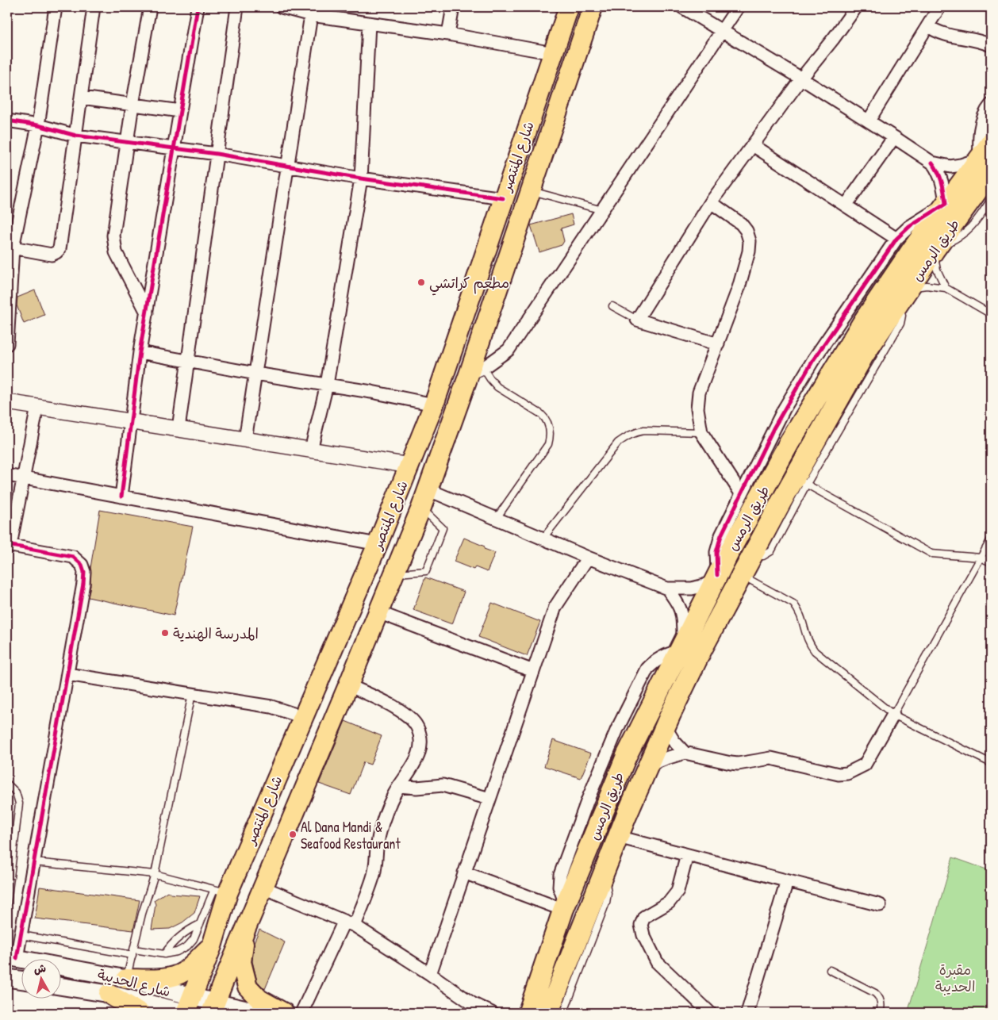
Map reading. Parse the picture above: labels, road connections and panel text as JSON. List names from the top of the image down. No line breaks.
{"streets":{"highway":["طريق الرمس"],"main road":["شارع المنتصر","شارع الحديبة"]},"crossings":[["شارع المنتصر","شارع الحديبة"]],"parks":["مقبرة الحديبة"],"places":["مطعم كراتشي","المدرسة الهندية","Al Dana Mandi & Seafood Restaurant"],"north":"top"}
